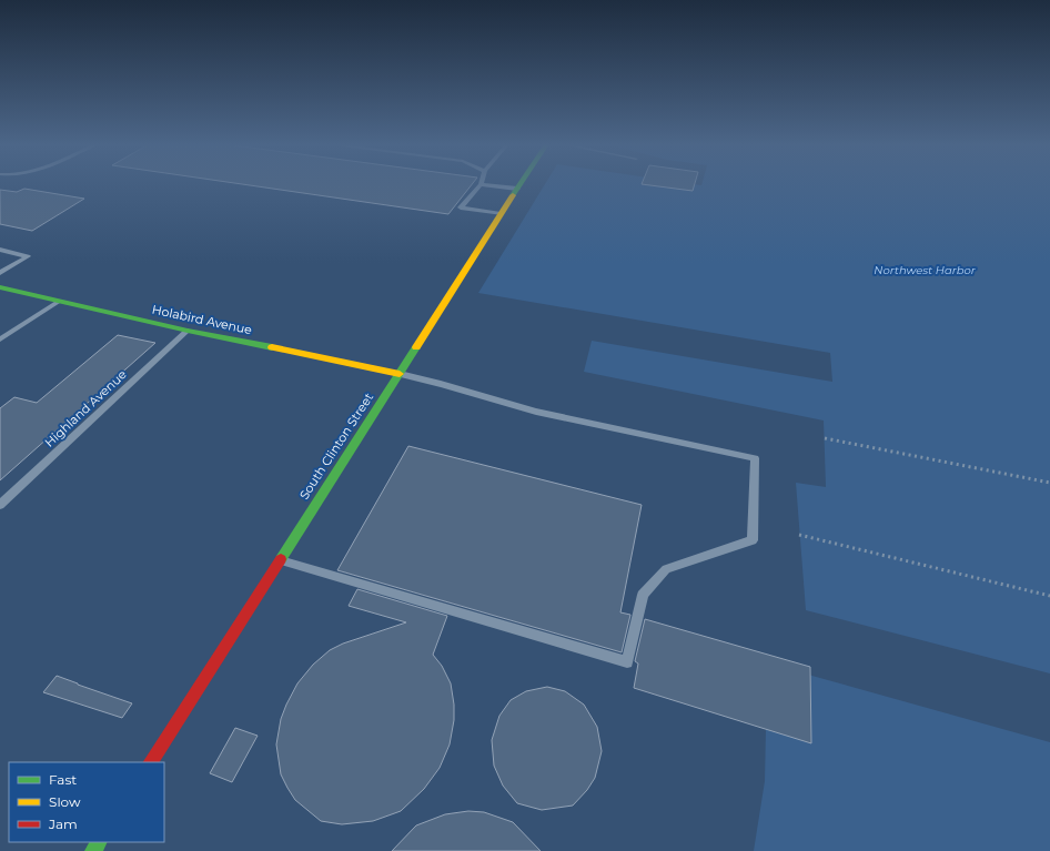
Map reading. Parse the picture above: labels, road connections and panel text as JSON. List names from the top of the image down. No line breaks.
{"streets":{"main road":["Holabird Avenue","South Clinton Street"],"lane":["Highland Avenue"]},"crossings":[["Holabird Avenue","Highland Avenue"],["Holabird Avenue","South Clinton Street"]],"water":["Northwest Harbor"],"legend":["Fast","Slow","Jam"]}
